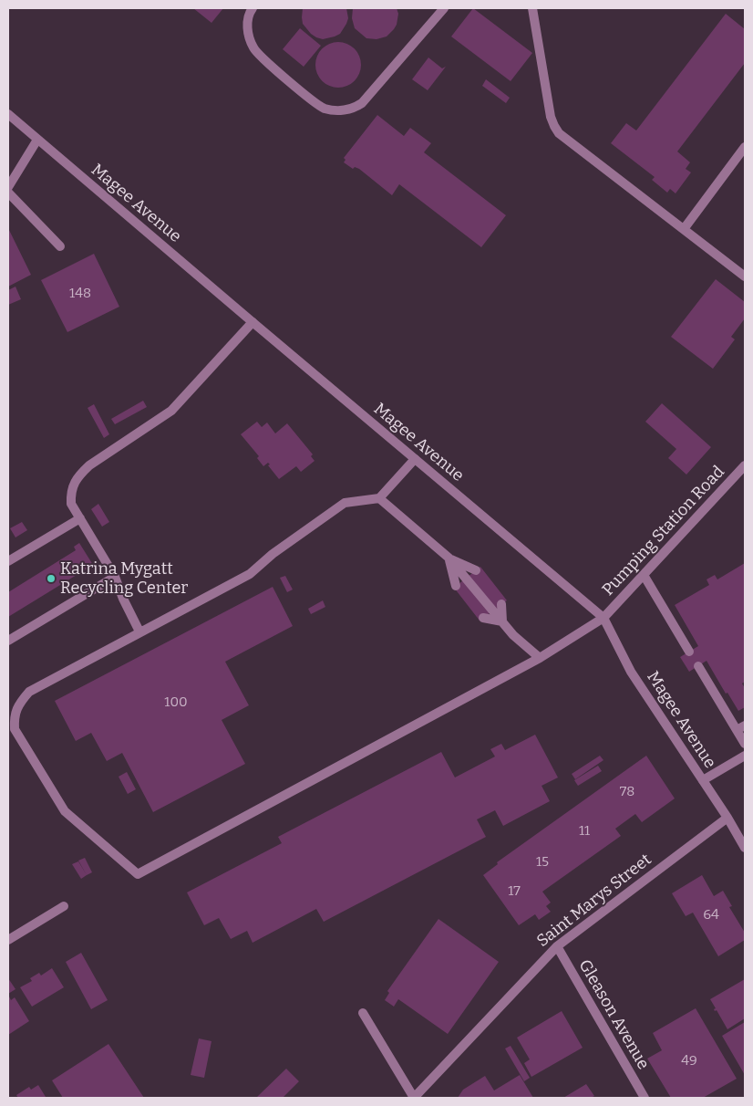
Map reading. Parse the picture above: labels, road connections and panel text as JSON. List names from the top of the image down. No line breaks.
{"streets":{"street":["Magee Avenue","Pumping Station Road","Saint Marys Street","Gleason Avenue"]},"crossings":[["Magee Avenue","Pumping Station Road"],["Magee Avenue","Saint Marys Street"],["Saint Marys Street","Gleason Avenue"]],"places":["Katrina Mygatt Recycling Center"],"house_numbers":["148","100","78","11","15","17","64","49"]}
